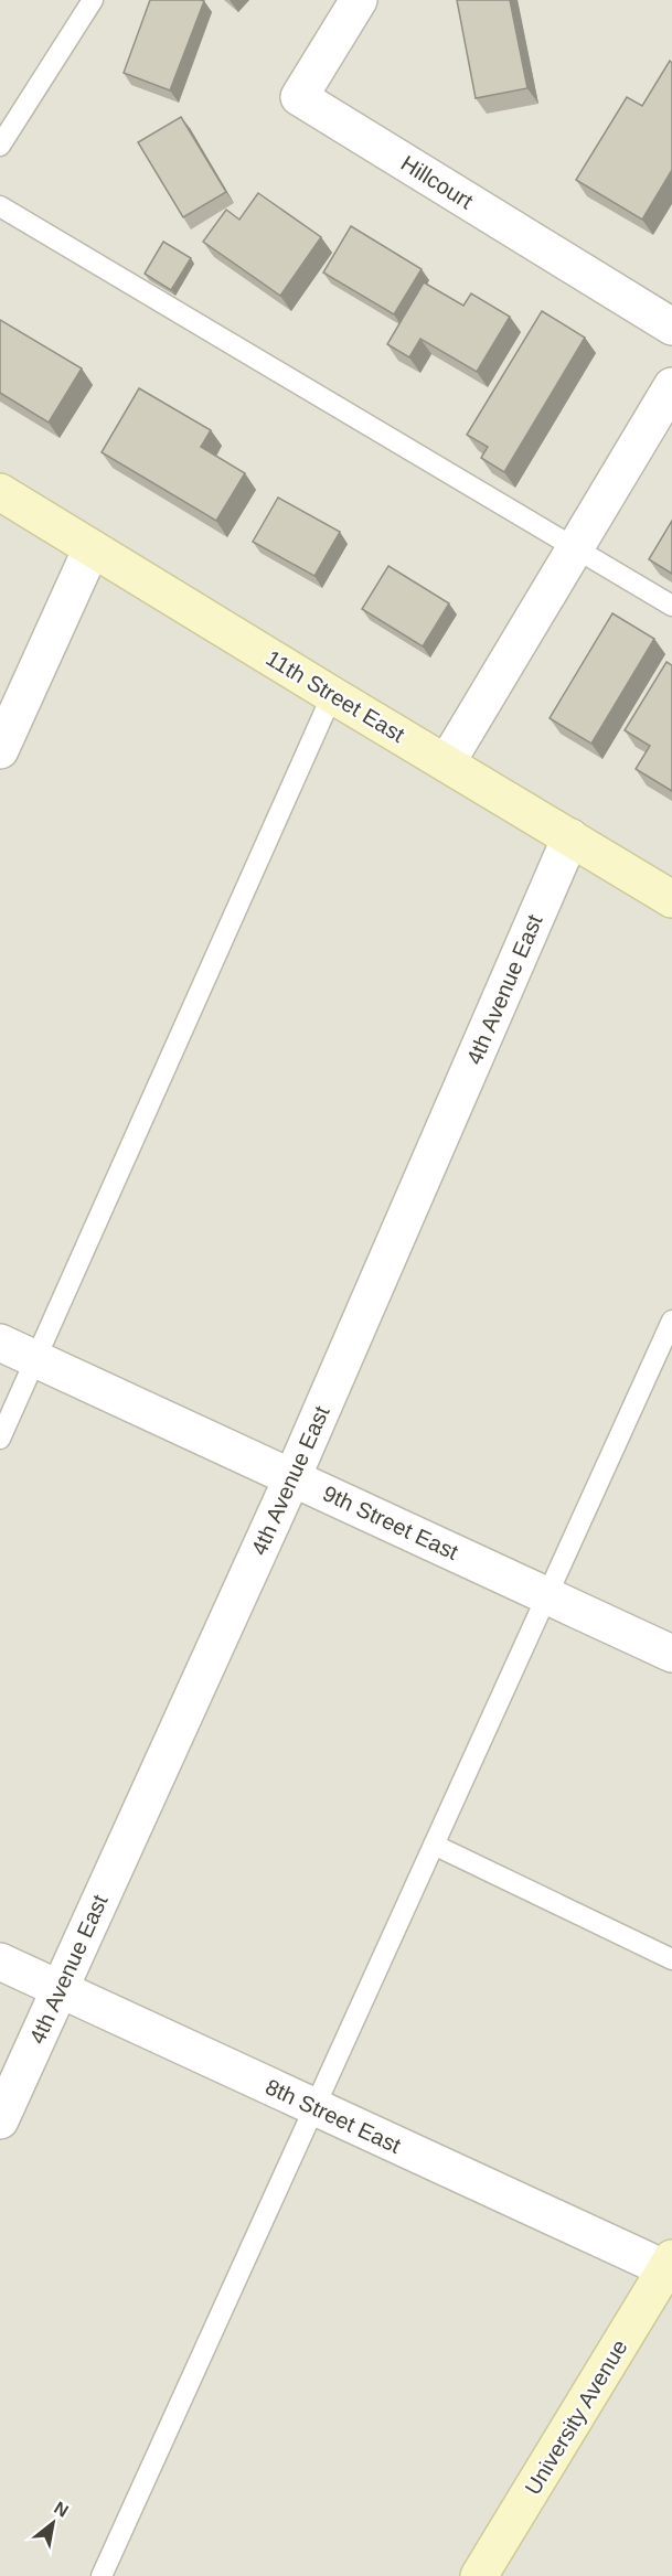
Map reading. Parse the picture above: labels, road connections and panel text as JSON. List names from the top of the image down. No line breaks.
{"streets":{"street":["Hillcourt","11th Street East","4th Avenue East","9th Street East","8th Street East","University Avenue"]},"crossings":[["11th Street East","4th Avenue East"],["4th Avenue East","9th Street East"],["4th Avenue East","8th Street East"],["8th Street East","University Avenue"]],"north":"top right"}
